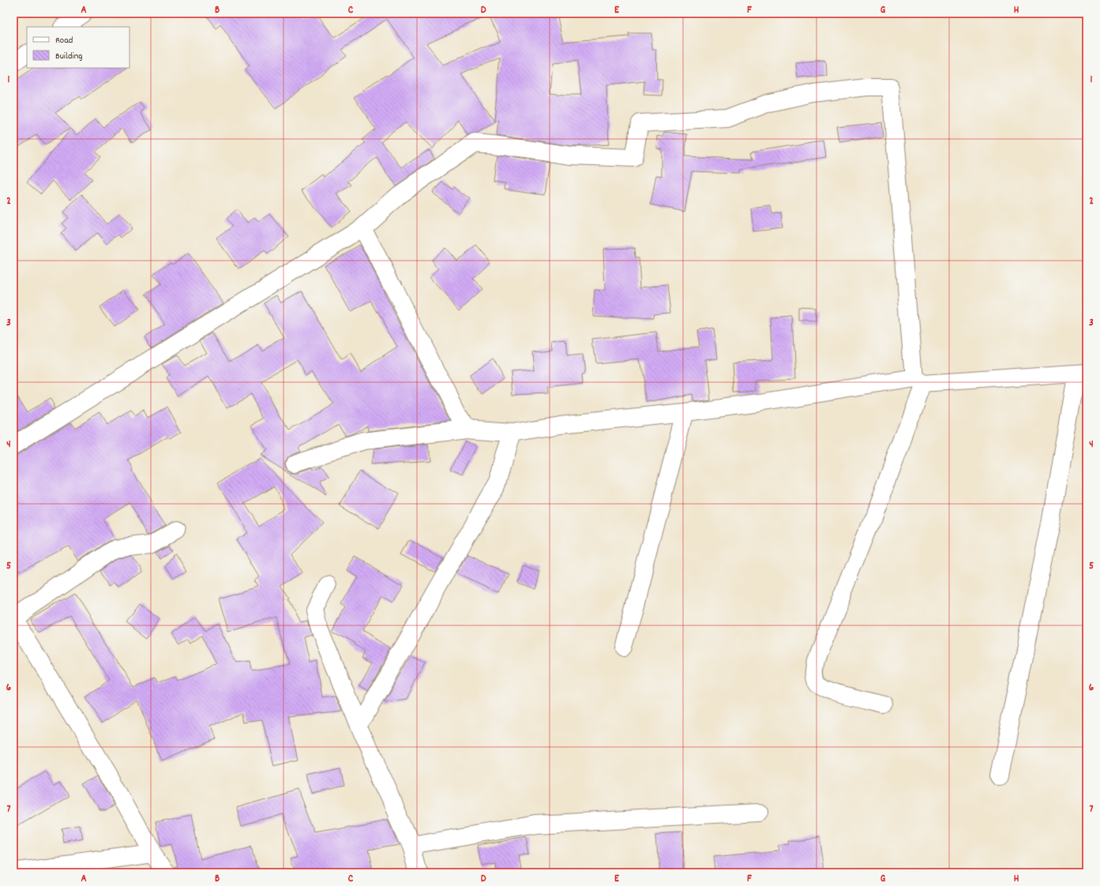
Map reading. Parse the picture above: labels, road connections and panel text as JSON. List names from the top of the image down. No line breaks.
{"legend":["Road","Building"],"grid":{"columns":["A","B","C","D","E","F","G","H"],"rows":["1","2","3","4","5","6","7"]}}
